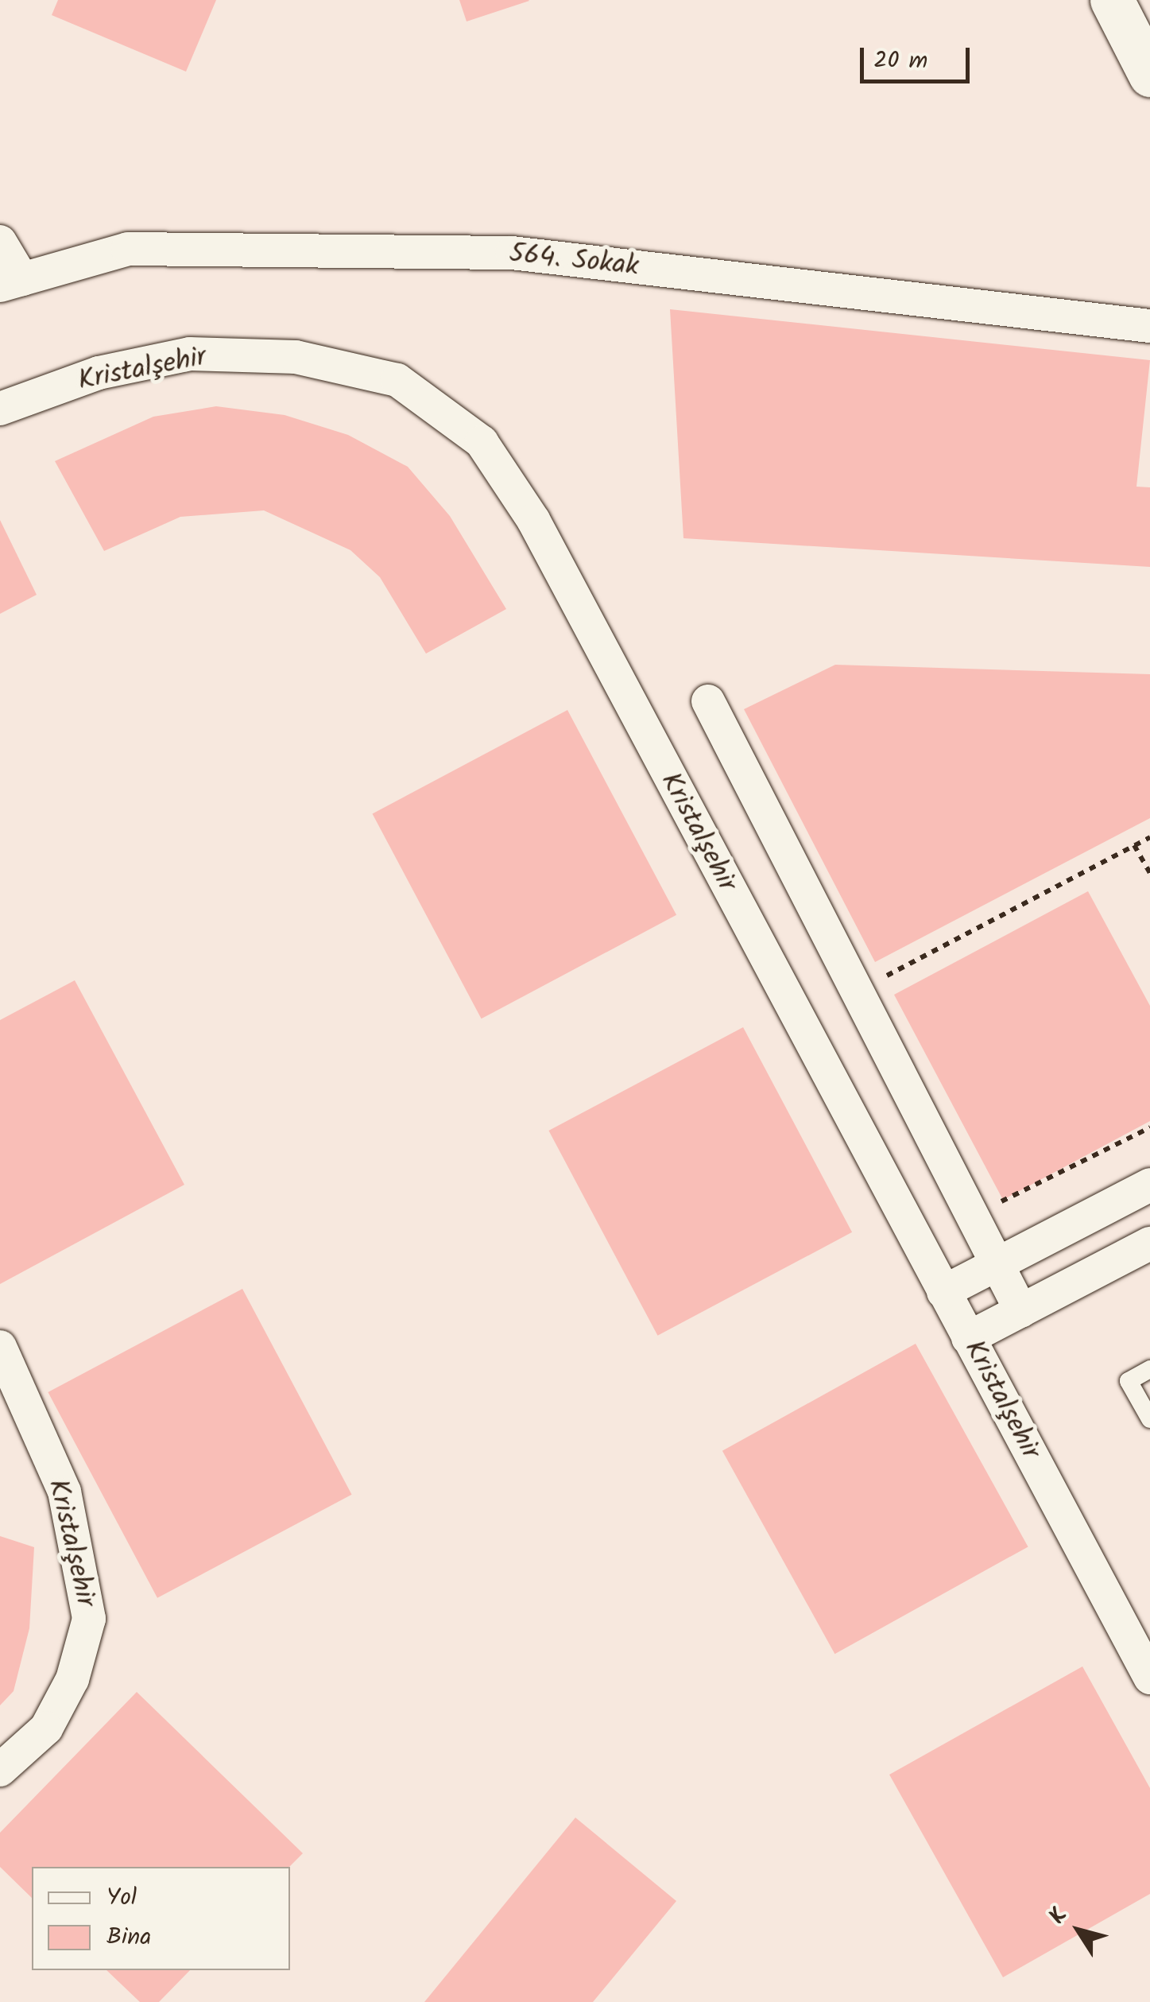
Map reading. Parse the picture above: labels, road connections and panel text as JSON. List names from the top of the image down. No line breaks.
{"streets":{"street":["564. Sokak","Kristalşehir"]},"legend":["Yol","Bina"],"scale_bar":"20 m","north":"top left"}
